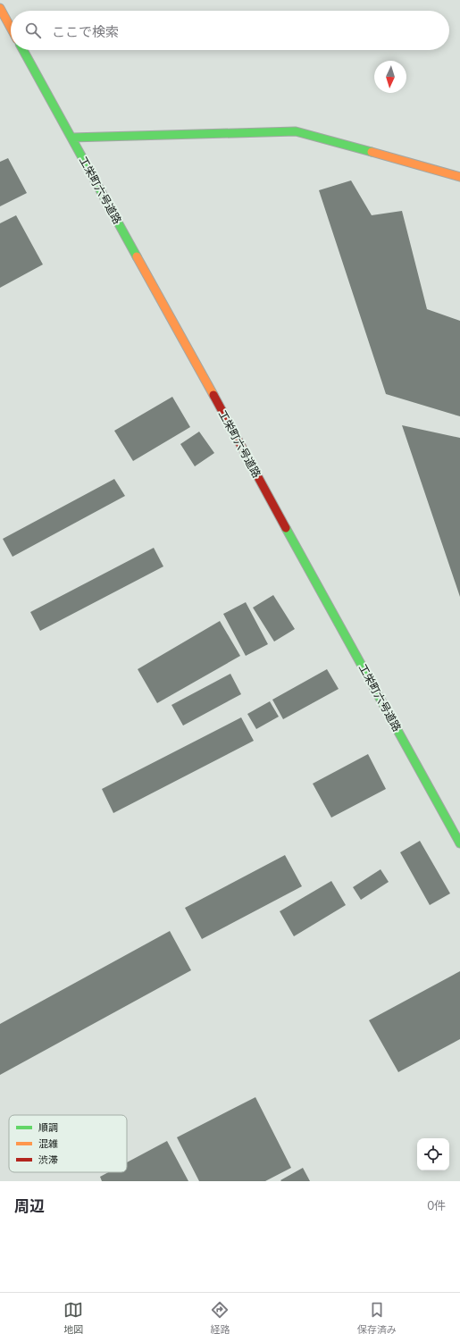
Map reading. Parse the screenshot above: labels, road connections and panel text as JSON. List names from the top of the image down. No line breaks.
{"streets":{"street":["工栄町六号道路"]},"legend":["順調","混雑","渋滞"],"north":"bottom","page":{"search":"ここで検索","heading":["周辺","0件"],"nav":["地図","経路","保存済み"]}}
